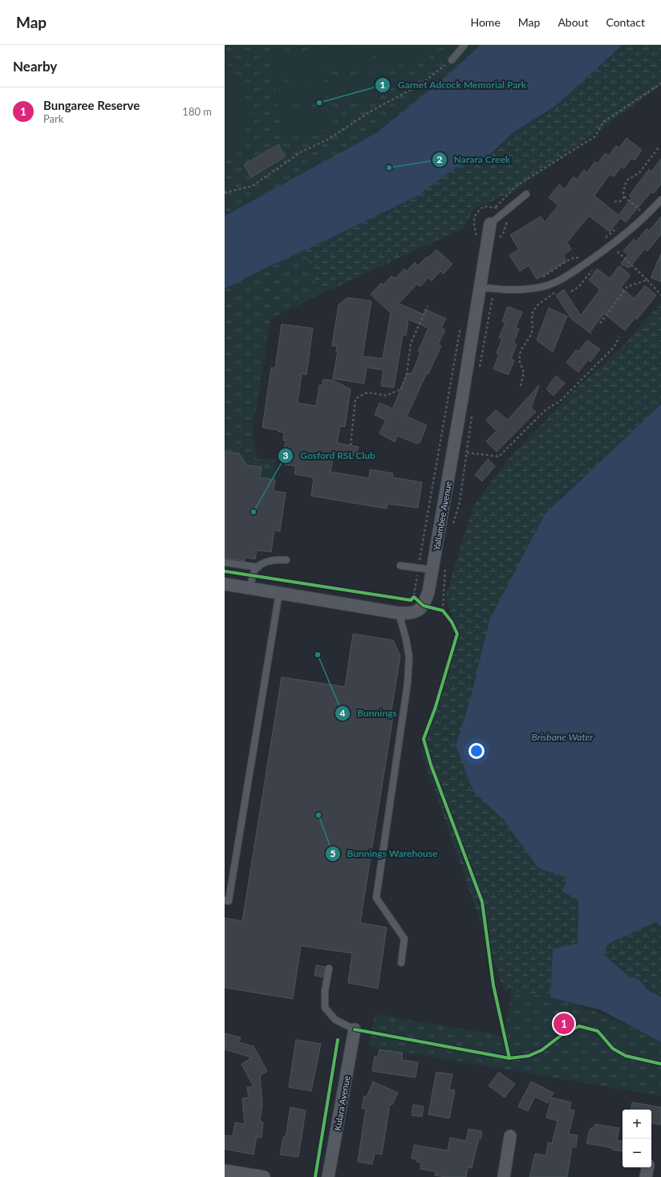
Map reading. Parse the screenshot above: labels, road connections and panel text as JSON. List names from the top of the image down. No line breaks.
{"streets":{"street":["Yallambee Avenue","Kulara Avenue"]},"water":["Brisbane Water"],"places":["Garnet Adcock Memorial Park","Narara Creek","Gosford RSL Club","Bunnings","Bunnings Warehouse"],"page":{"header":"Map","nav":["Home","Map","About","Contact"],"heading":"Nearby","list":[{"mark":"1","name":"Bungaree Reserve","note":"Park","value":"180 m"}],"pins":"1","map_buttons":["+","−"]}}
